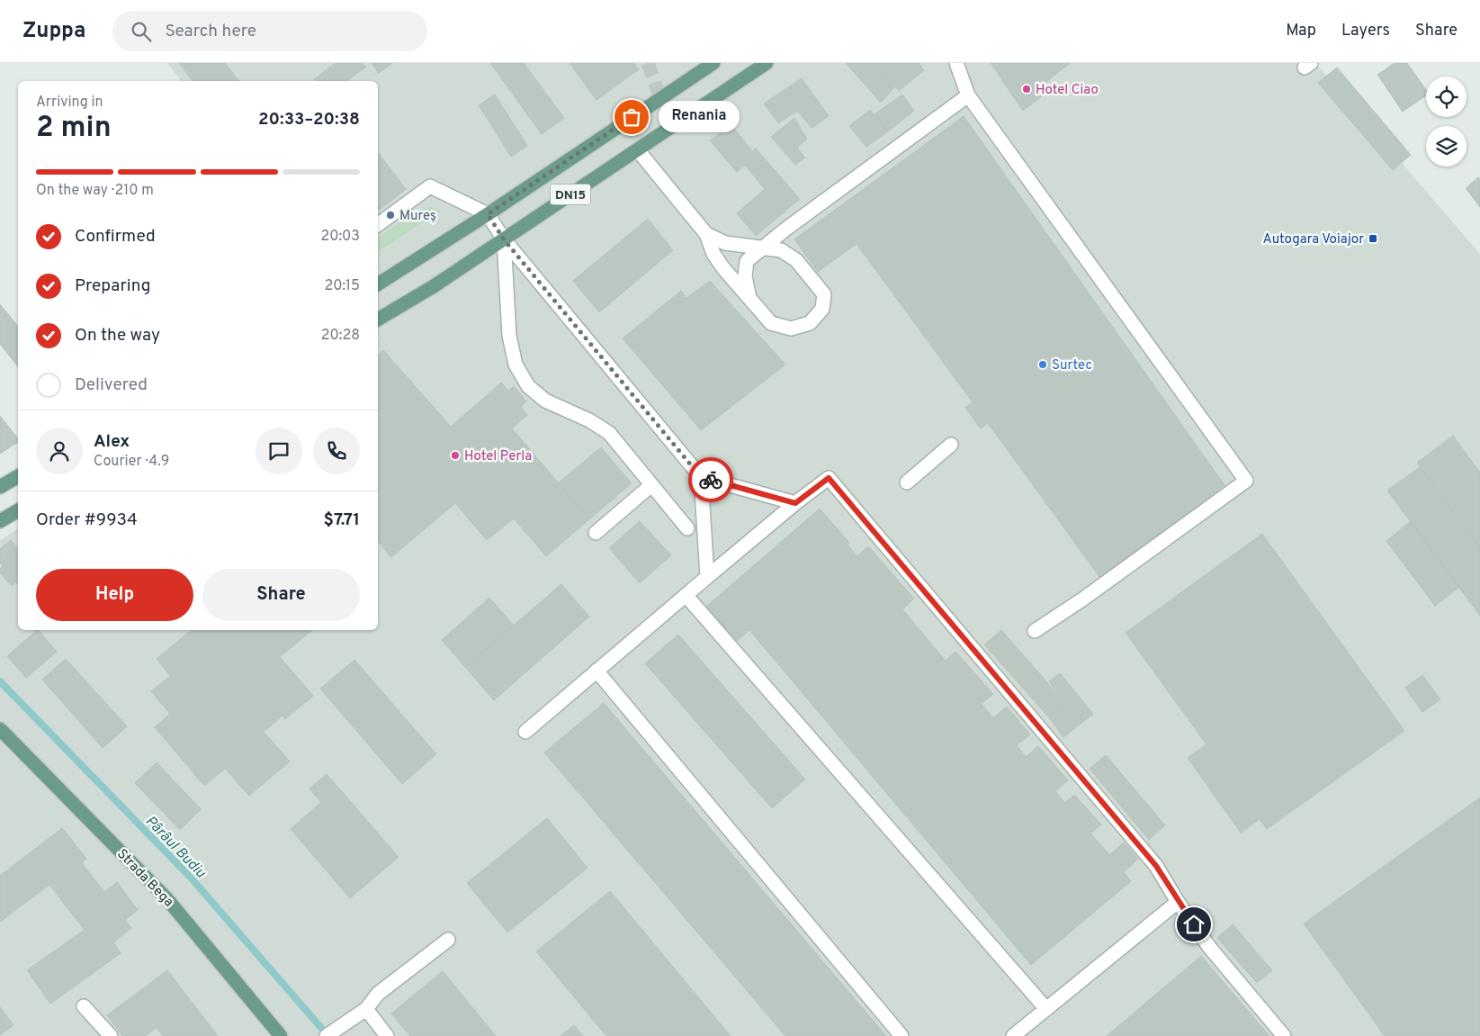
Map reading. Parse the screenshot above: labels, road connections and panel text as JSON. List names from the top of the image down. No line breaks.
{"streets":{"main road":["DN15","Strada Bega"]},"water":["Pârâul Budiu"],"places":{"other":["Hotel Ciao","Renania","Mureș","Surtec","Hotel Perla"],"transit":["Autogara Voiajor"]},"page":{"header":"Zuppa","search":"Search here","nav":["Map","Layers","Share"],"heading":["2 min","Arriving in","20:33–20:38"],"panel":["Alex","Courier · 4.9","Order #9934","$7.71"],"bubble":"Renania","bar":"On the way · 210 m","list":[["Confirmed","20:03"],["Preparing","20:15"],["On the way","20:28"],"Delivered"],"buttons":["Help","Share"]}}
